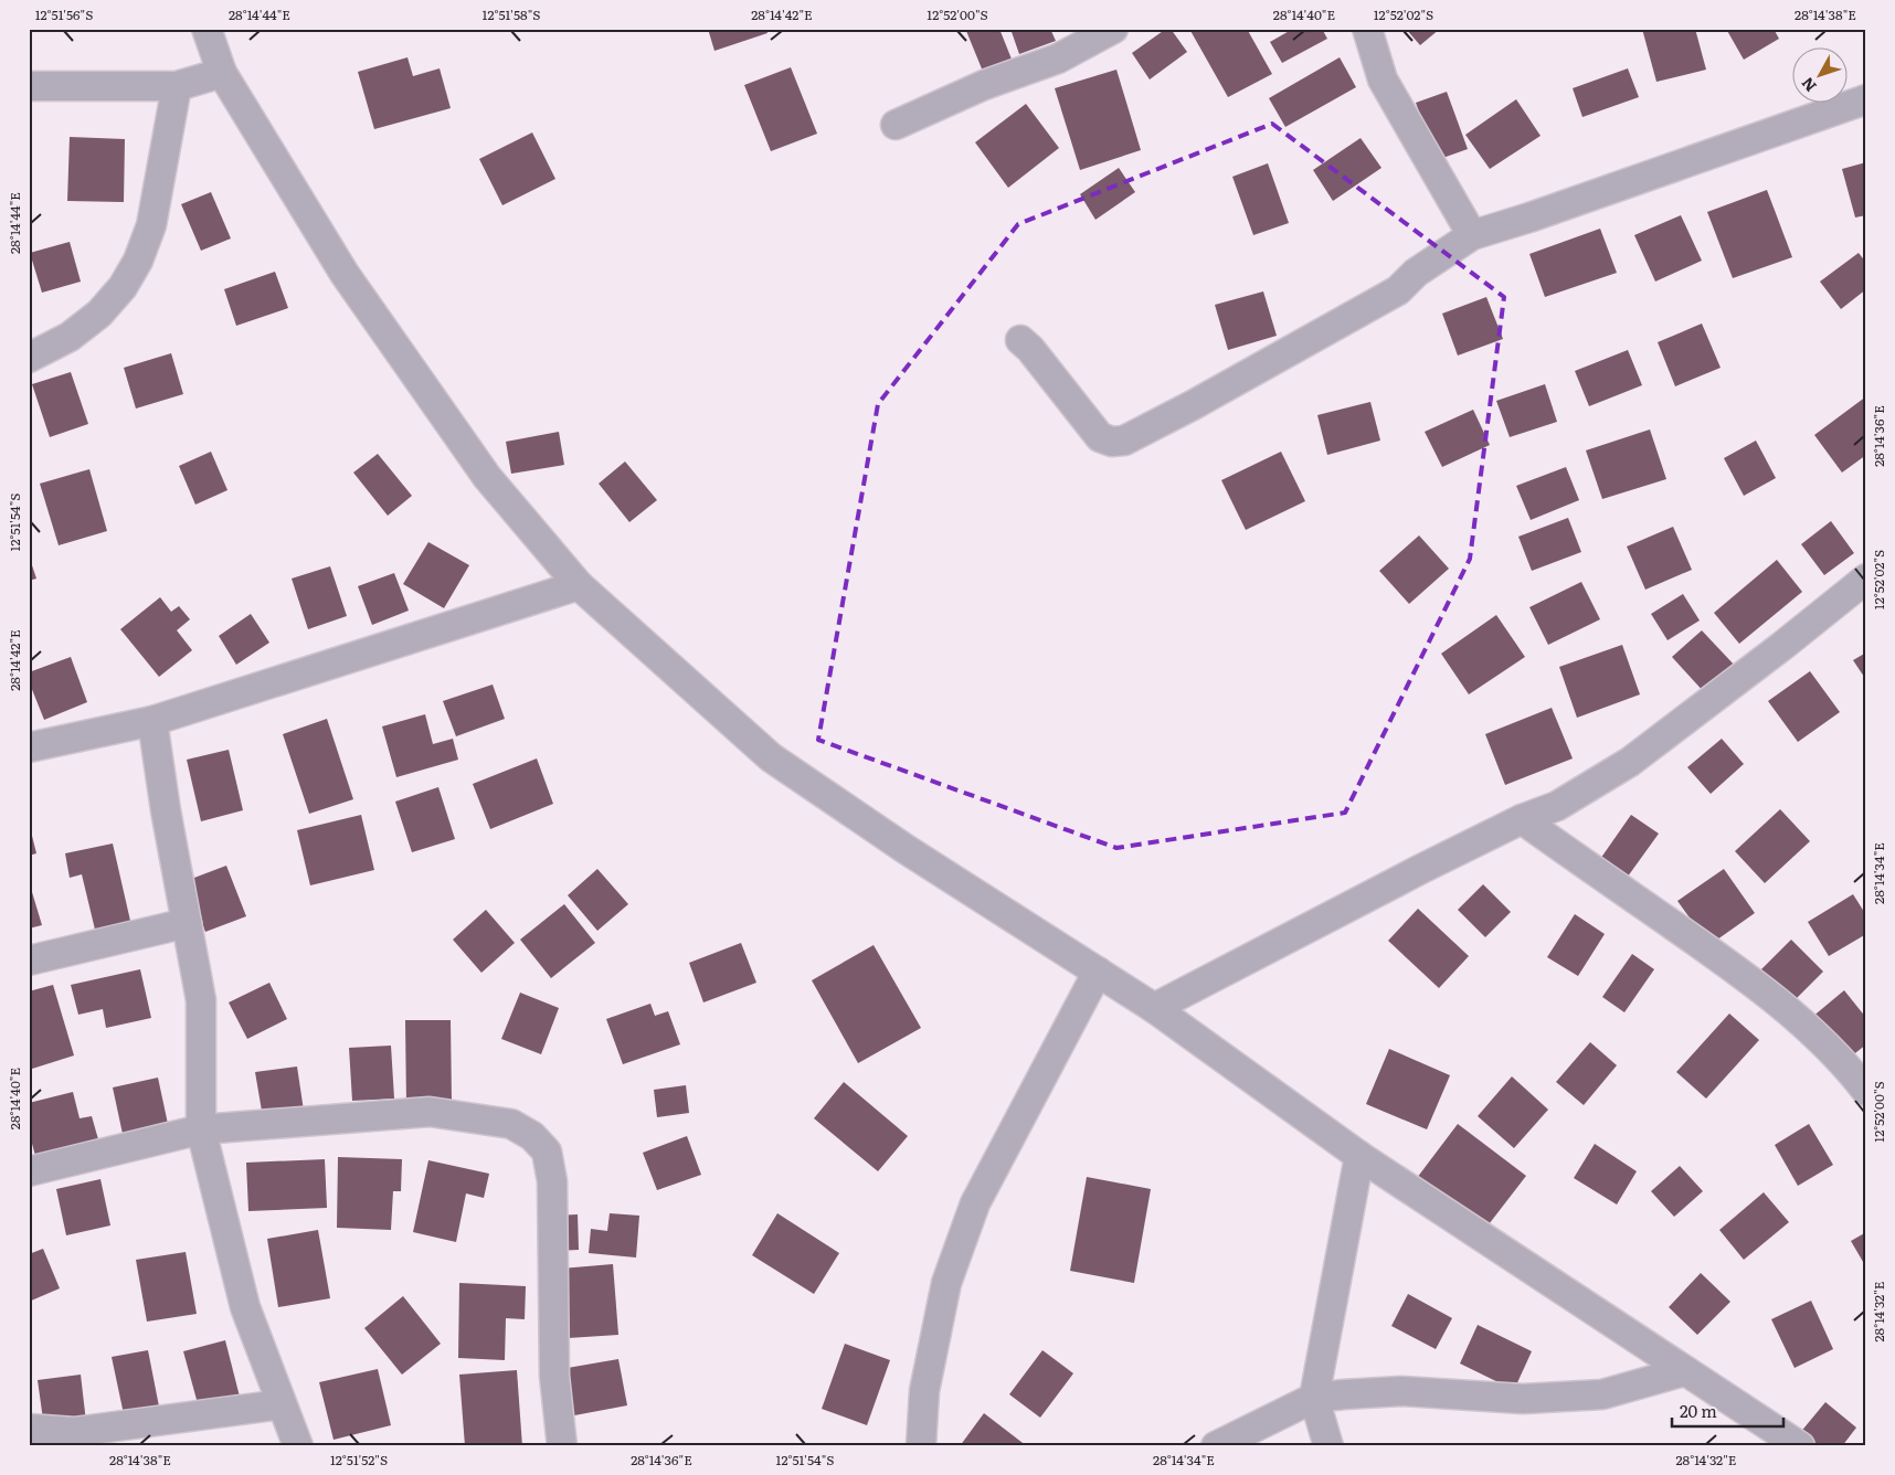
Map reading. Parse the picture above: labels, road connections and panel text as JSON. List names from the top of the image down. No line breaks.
{"scale_bar":"20 m","north":"bottom left","coordinates":["12°51'56\"S","28°14'44\"E","12°51'58\"S","28°14'42\"E","12°52'00\"S","28°14'40\"E","12°52'02\"S","28°14'38\"E","28°14'36\"E","12°51'54\"S","28°14'34\"E","28°14'32\"E","12°51'52\"S"]}
